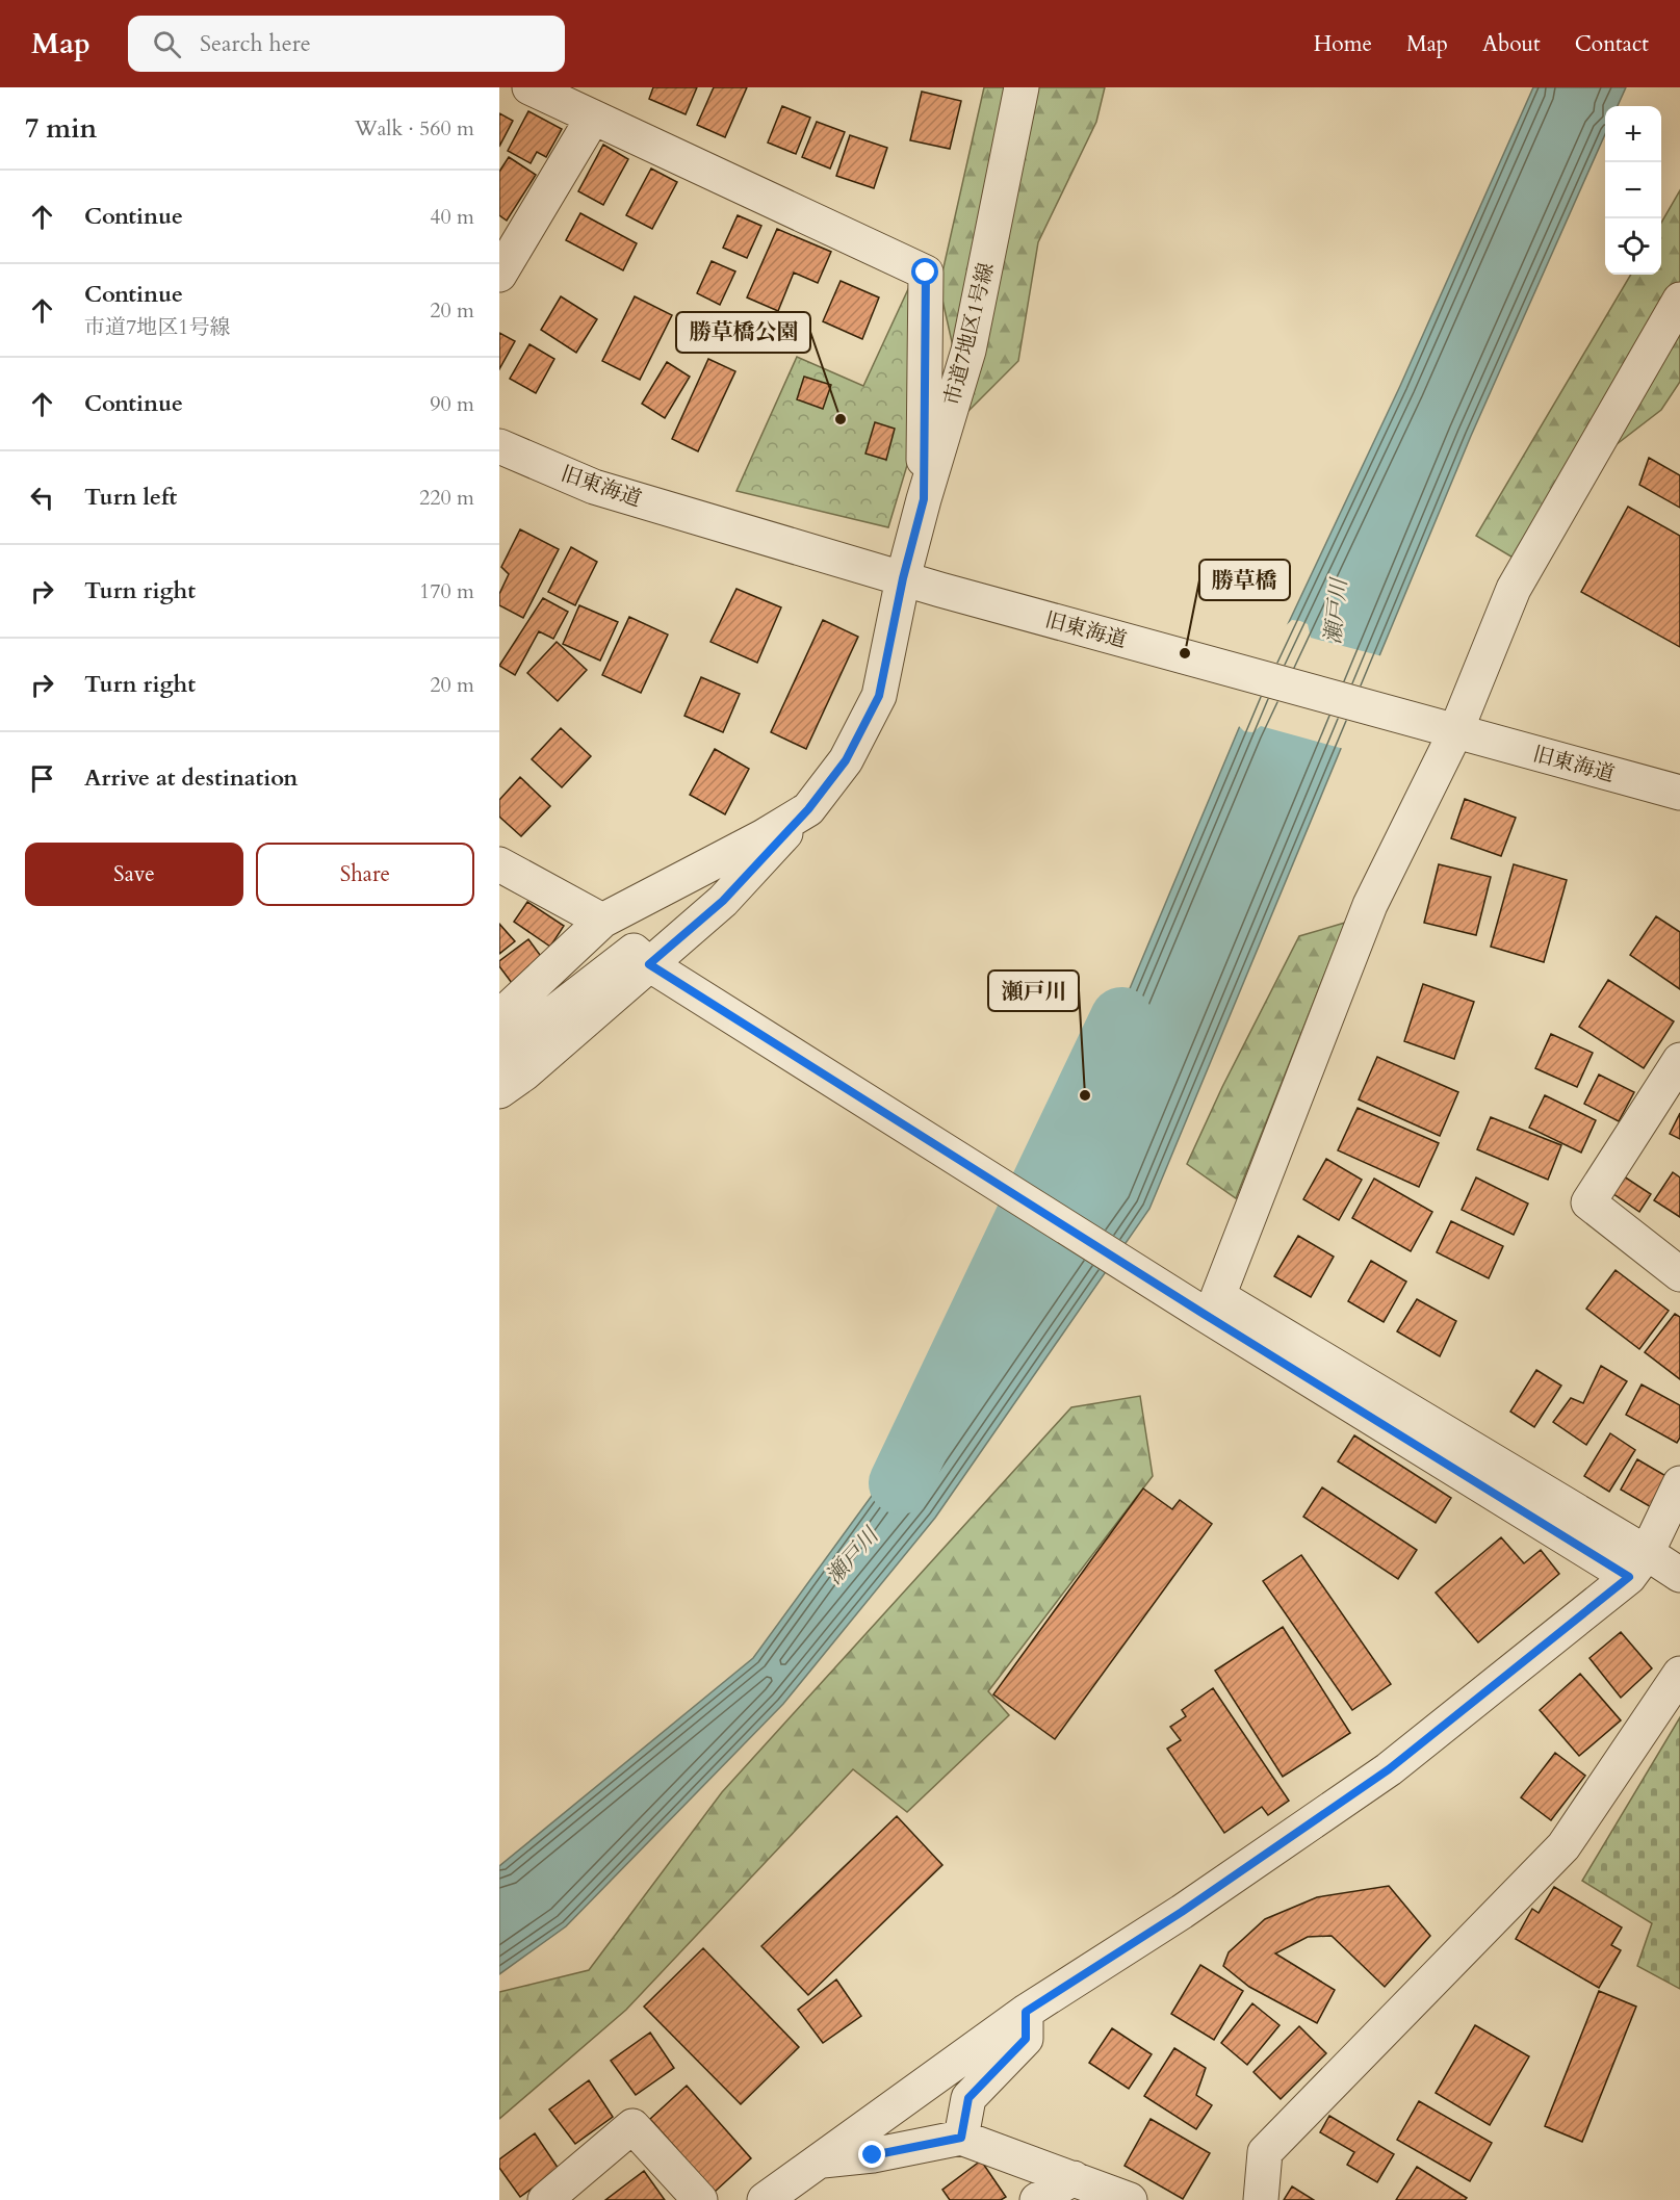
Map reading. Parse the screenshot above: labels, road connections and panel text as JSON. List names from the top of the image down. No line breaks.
{"streets":{"street":["市道7地区1号線","旧東海道"]},"crossings":[["市道7地区1号線","旧東海道"]],"water":["瀬戸川"],"places":["勝草橋公園","勝草橋","瀬戸川"],"page":{"header":"Map","search":"Search here","nav":["Home","Map","About","Contact"],"heading":["7 min","Walk · 560 m"],"map_buttons":["+","−"],"list":[["Continue","40 m"],["Continue","市道7地区1号線","20 m"],["Continue","90 m"],["Turn left","220 m"],["Turn right","170 m"],["Turn right","20 m"],"Arrive at destination"],"buttons":["Save","Share"]}}
